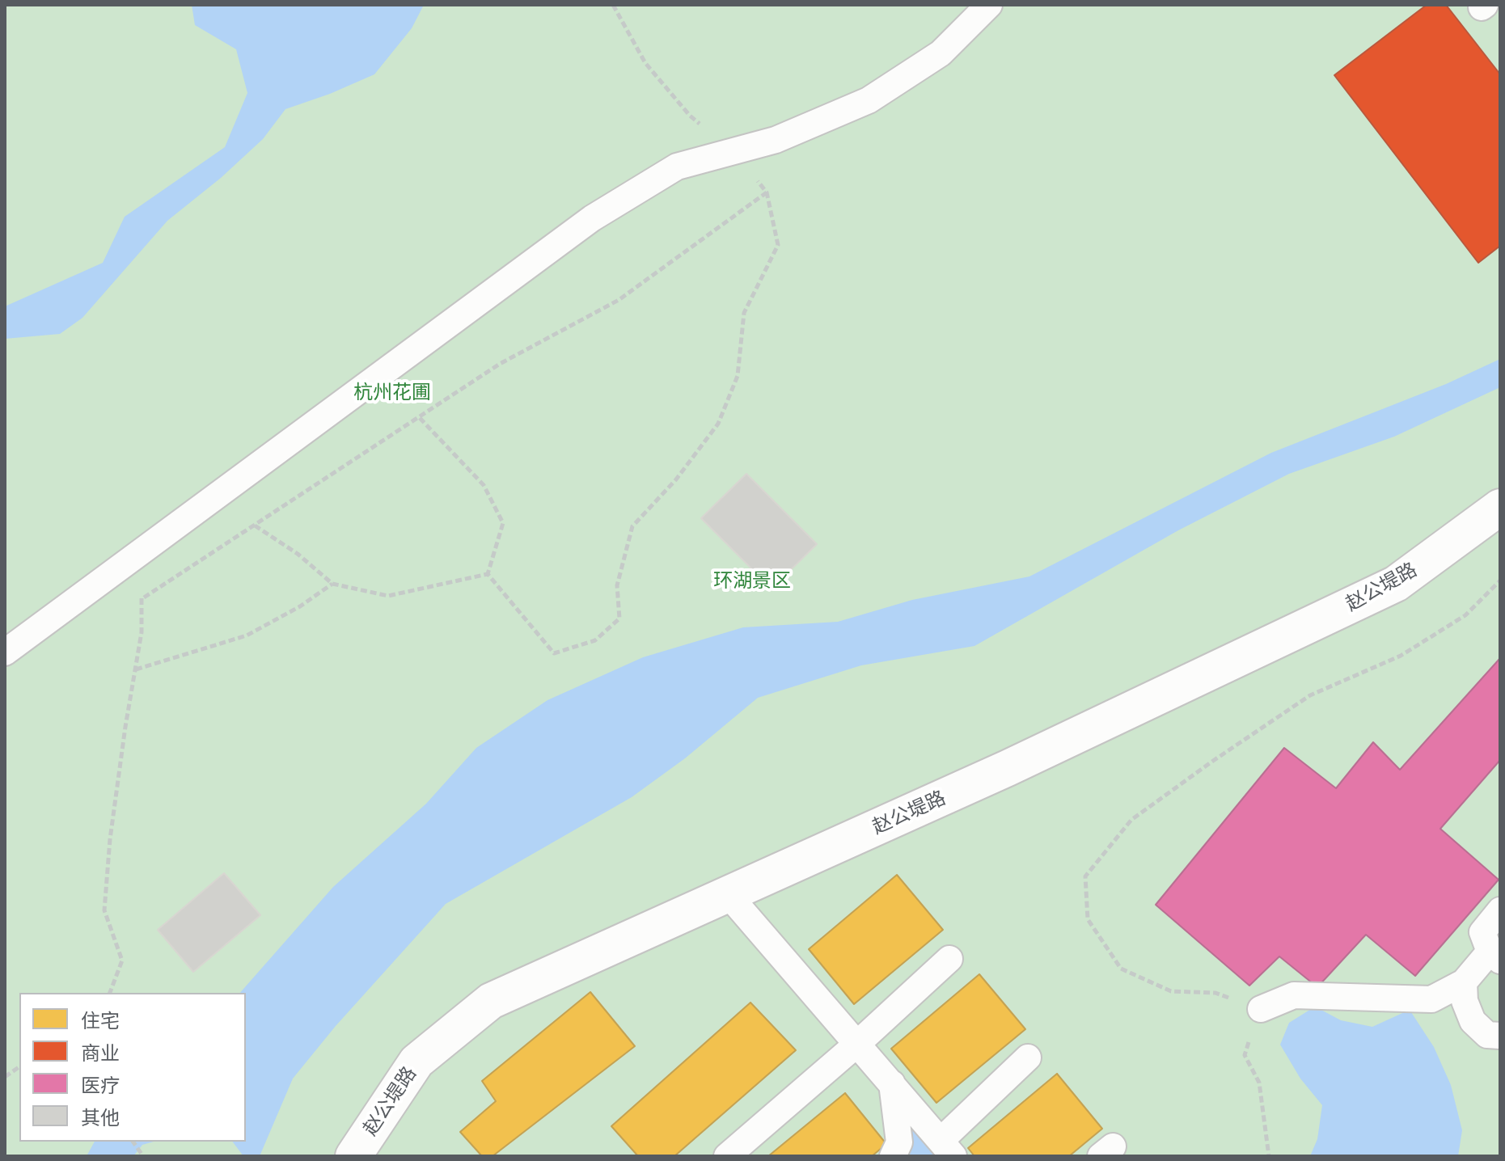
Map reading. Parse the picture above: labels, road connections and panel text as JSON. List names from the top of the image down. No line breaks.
{"streets":{"street":["赵公堤路"]},"parks":["杭州花圃","环湖景区"],"legend":["住宅","商业","医疗","其他"]}
